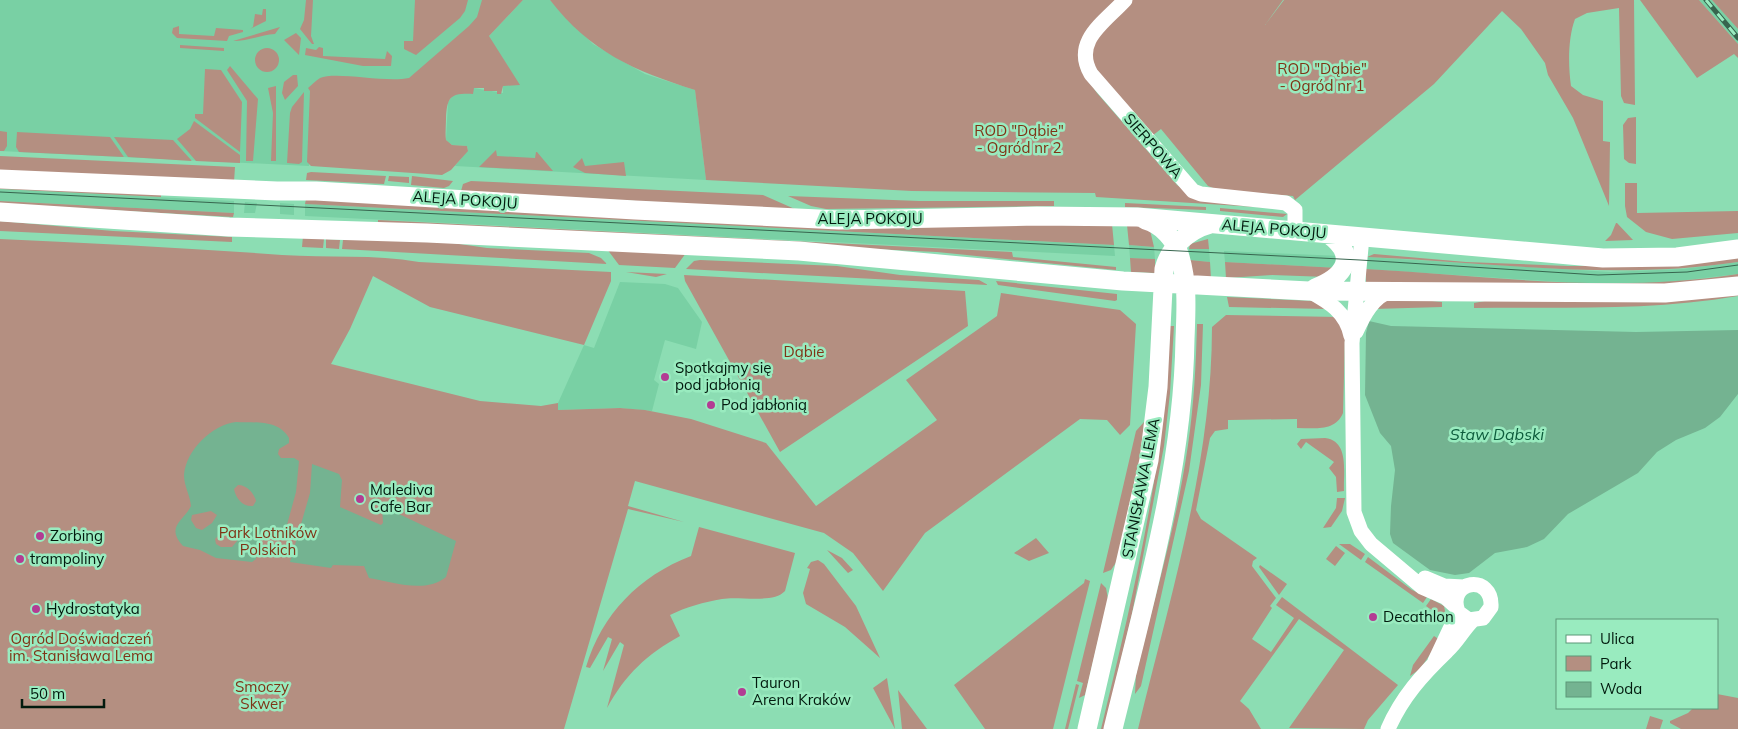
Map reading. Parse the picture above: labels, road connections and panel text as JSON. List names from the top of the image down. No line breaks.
{"streets":{"main road":["ALEJA POKOJU","STANISŁAWA LEMA"],"street":["SIERPOWA"]},"crossings":[["SIERPOWA","ALEJA POKOJU"],["ALEJA POKOJU","STANISŁAWA LEMA"]],"water":["Staw Dąbski"],"parks":["ROD \"Dąbie\" - Ogród nr 1","ROD \"Dąbie\" - Ogród nr 2","Dąbie","Park Lotników Polskich","Ogród Doświadczeń im. Stanisława Lema","Smoczy Skwer"],"places":["Spotkajmy się pod jabłonią","Pod jabłonią","Malediva Cafe Bar","Zorbing","trampoliny","Hydrostatyka","Decathlon","Tauron Arena Kraków"],"legend":["Ulica","Park","Woda"],"scale_bar":"50 m"}
